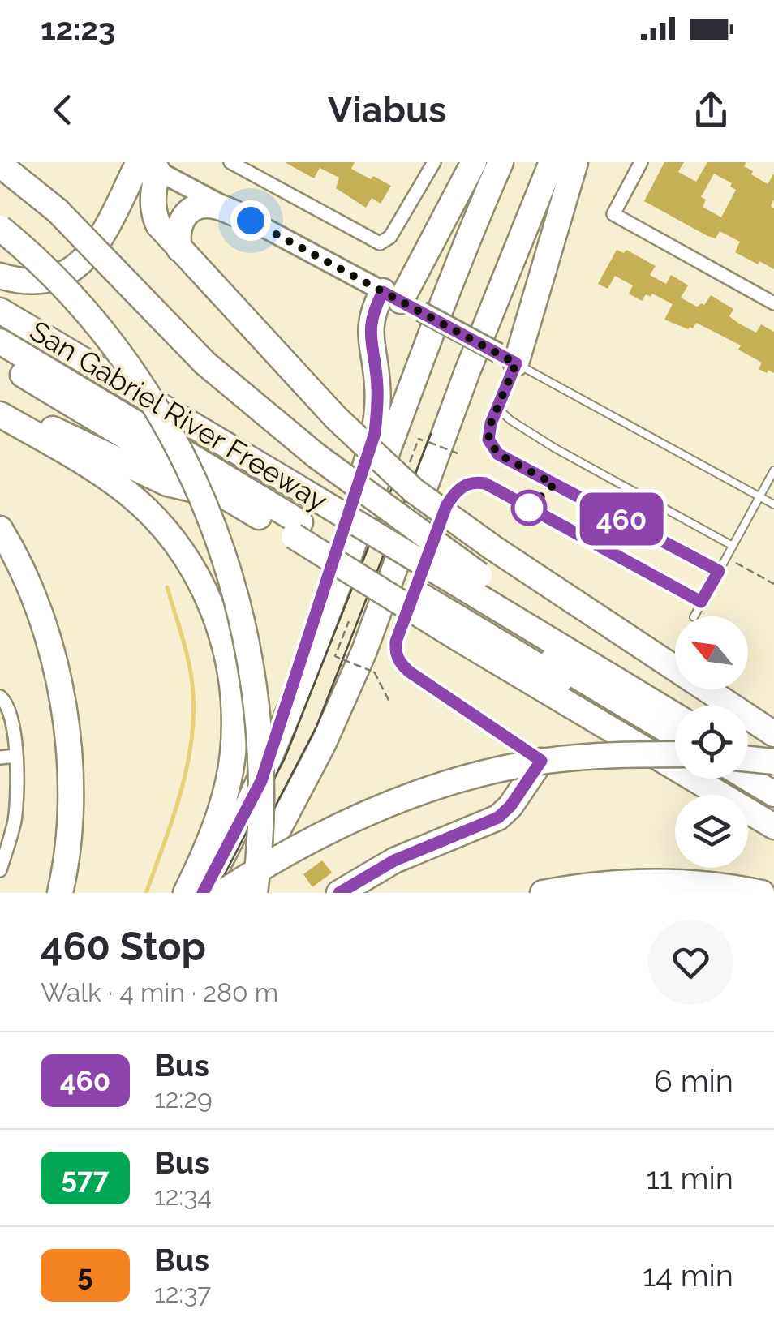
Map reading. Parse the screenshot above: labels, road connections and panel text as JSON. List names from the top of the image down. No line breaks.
{"streets":{"highway":["San Gabriel River Freeway"]},"lines":["bus line 460"],"north":"top left","page":{"status":"12:23","header":"Viabus","on_map":"460","heading":["460 Stop","Walk · 4 min · 280 m"],"list":[{"mark":"460","name":"Bus","note":"12:29","value":"6 min"},{"mark":"577","name":"Bus","note":"12:34","value":"11 min"},{"mark":"5","name":"Bus","note":"12:37","value":"14 min"}]}}
